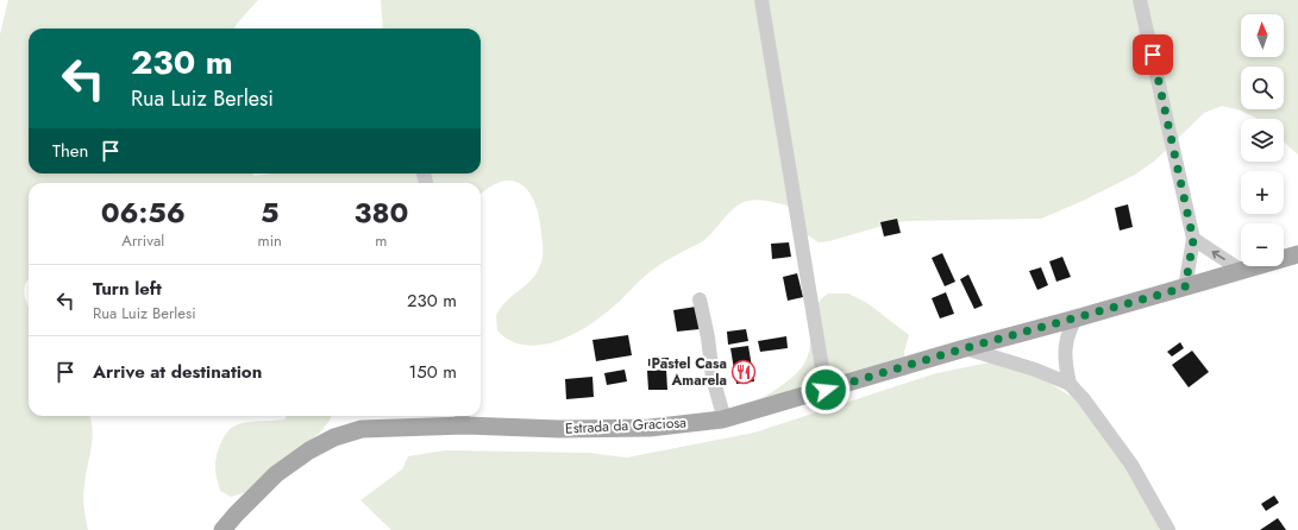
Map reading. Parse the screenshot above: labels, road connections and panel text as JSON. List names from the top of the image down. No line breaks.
{"streets":{"main road":["Estrada da Graciosa"]},"places":{"restaurant":["Pastel Casa Amarela"]},"north":"top","page":{"map_buttons":["+","−"],"turn":["230 m","Rua Luiz Berlesi"],"then":"Then","eta":["06:56","Arrival","5","min","380","m"],"list":[{"name":"Turn left","note":"Rua Luiz Berlesi","value":"230 m"},{"name":"Arrive at destination","value":"150 m"}]}}
